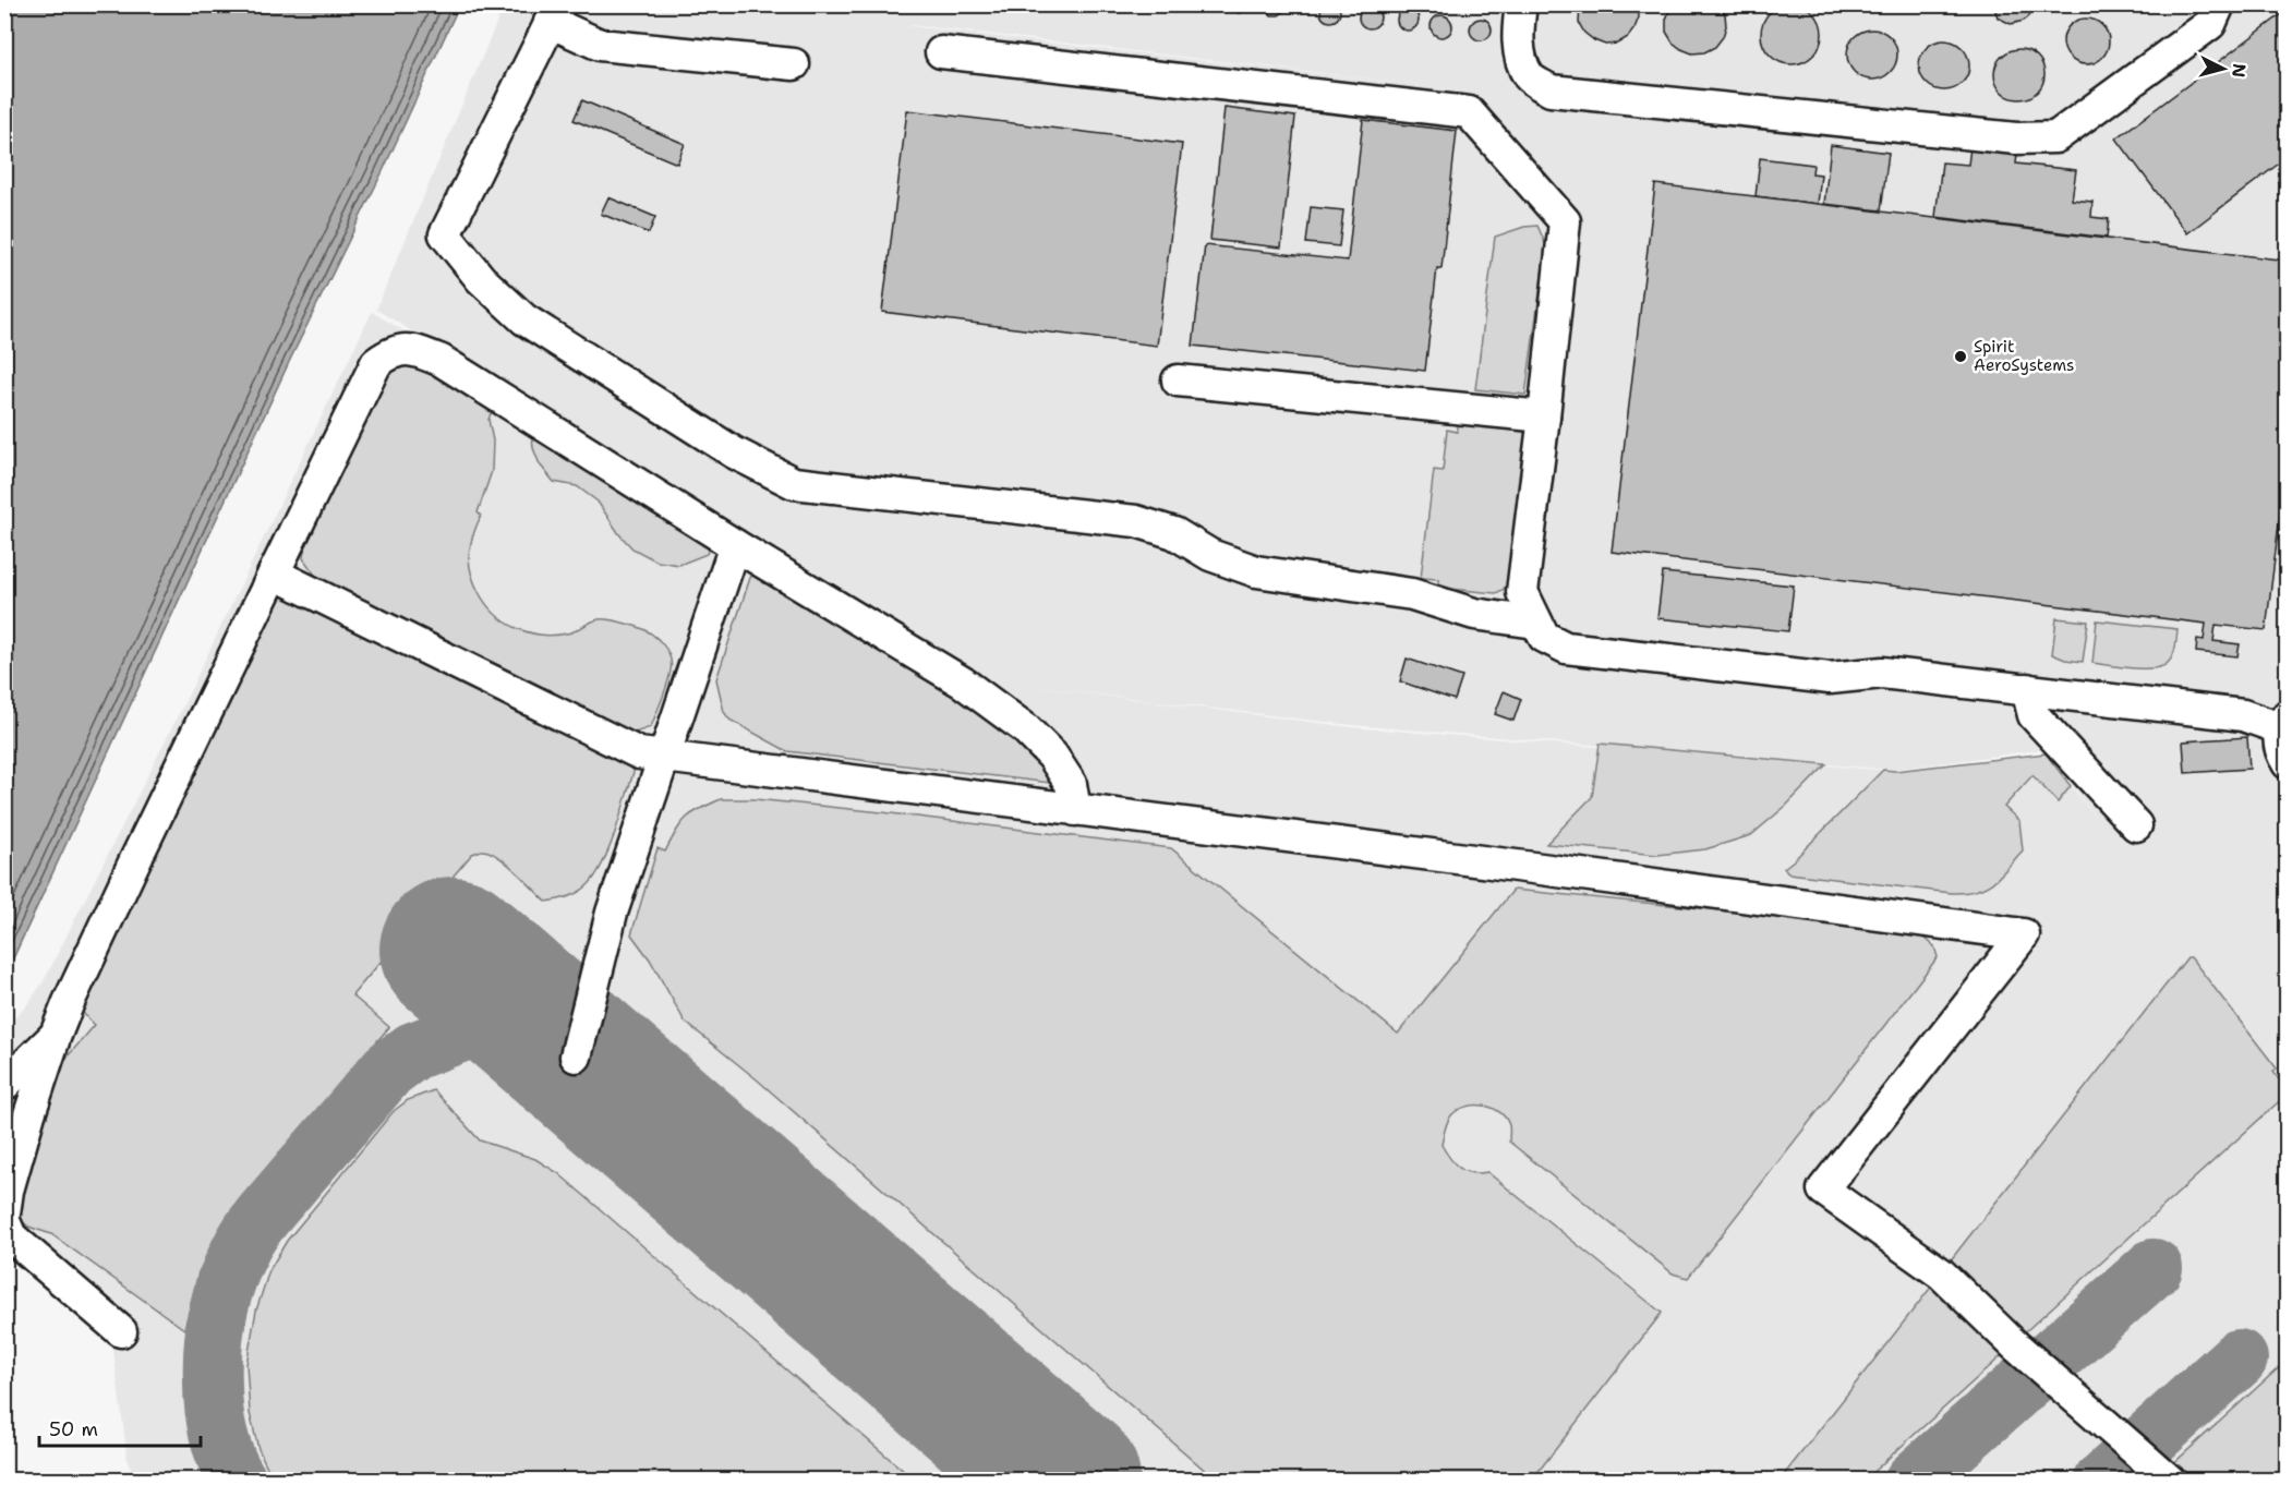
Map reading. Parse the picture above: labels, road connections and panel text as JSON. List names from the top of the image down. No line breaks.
{"places":["Spirit AeroSystems"],"scale_bar":"50 m","north":"right"}
